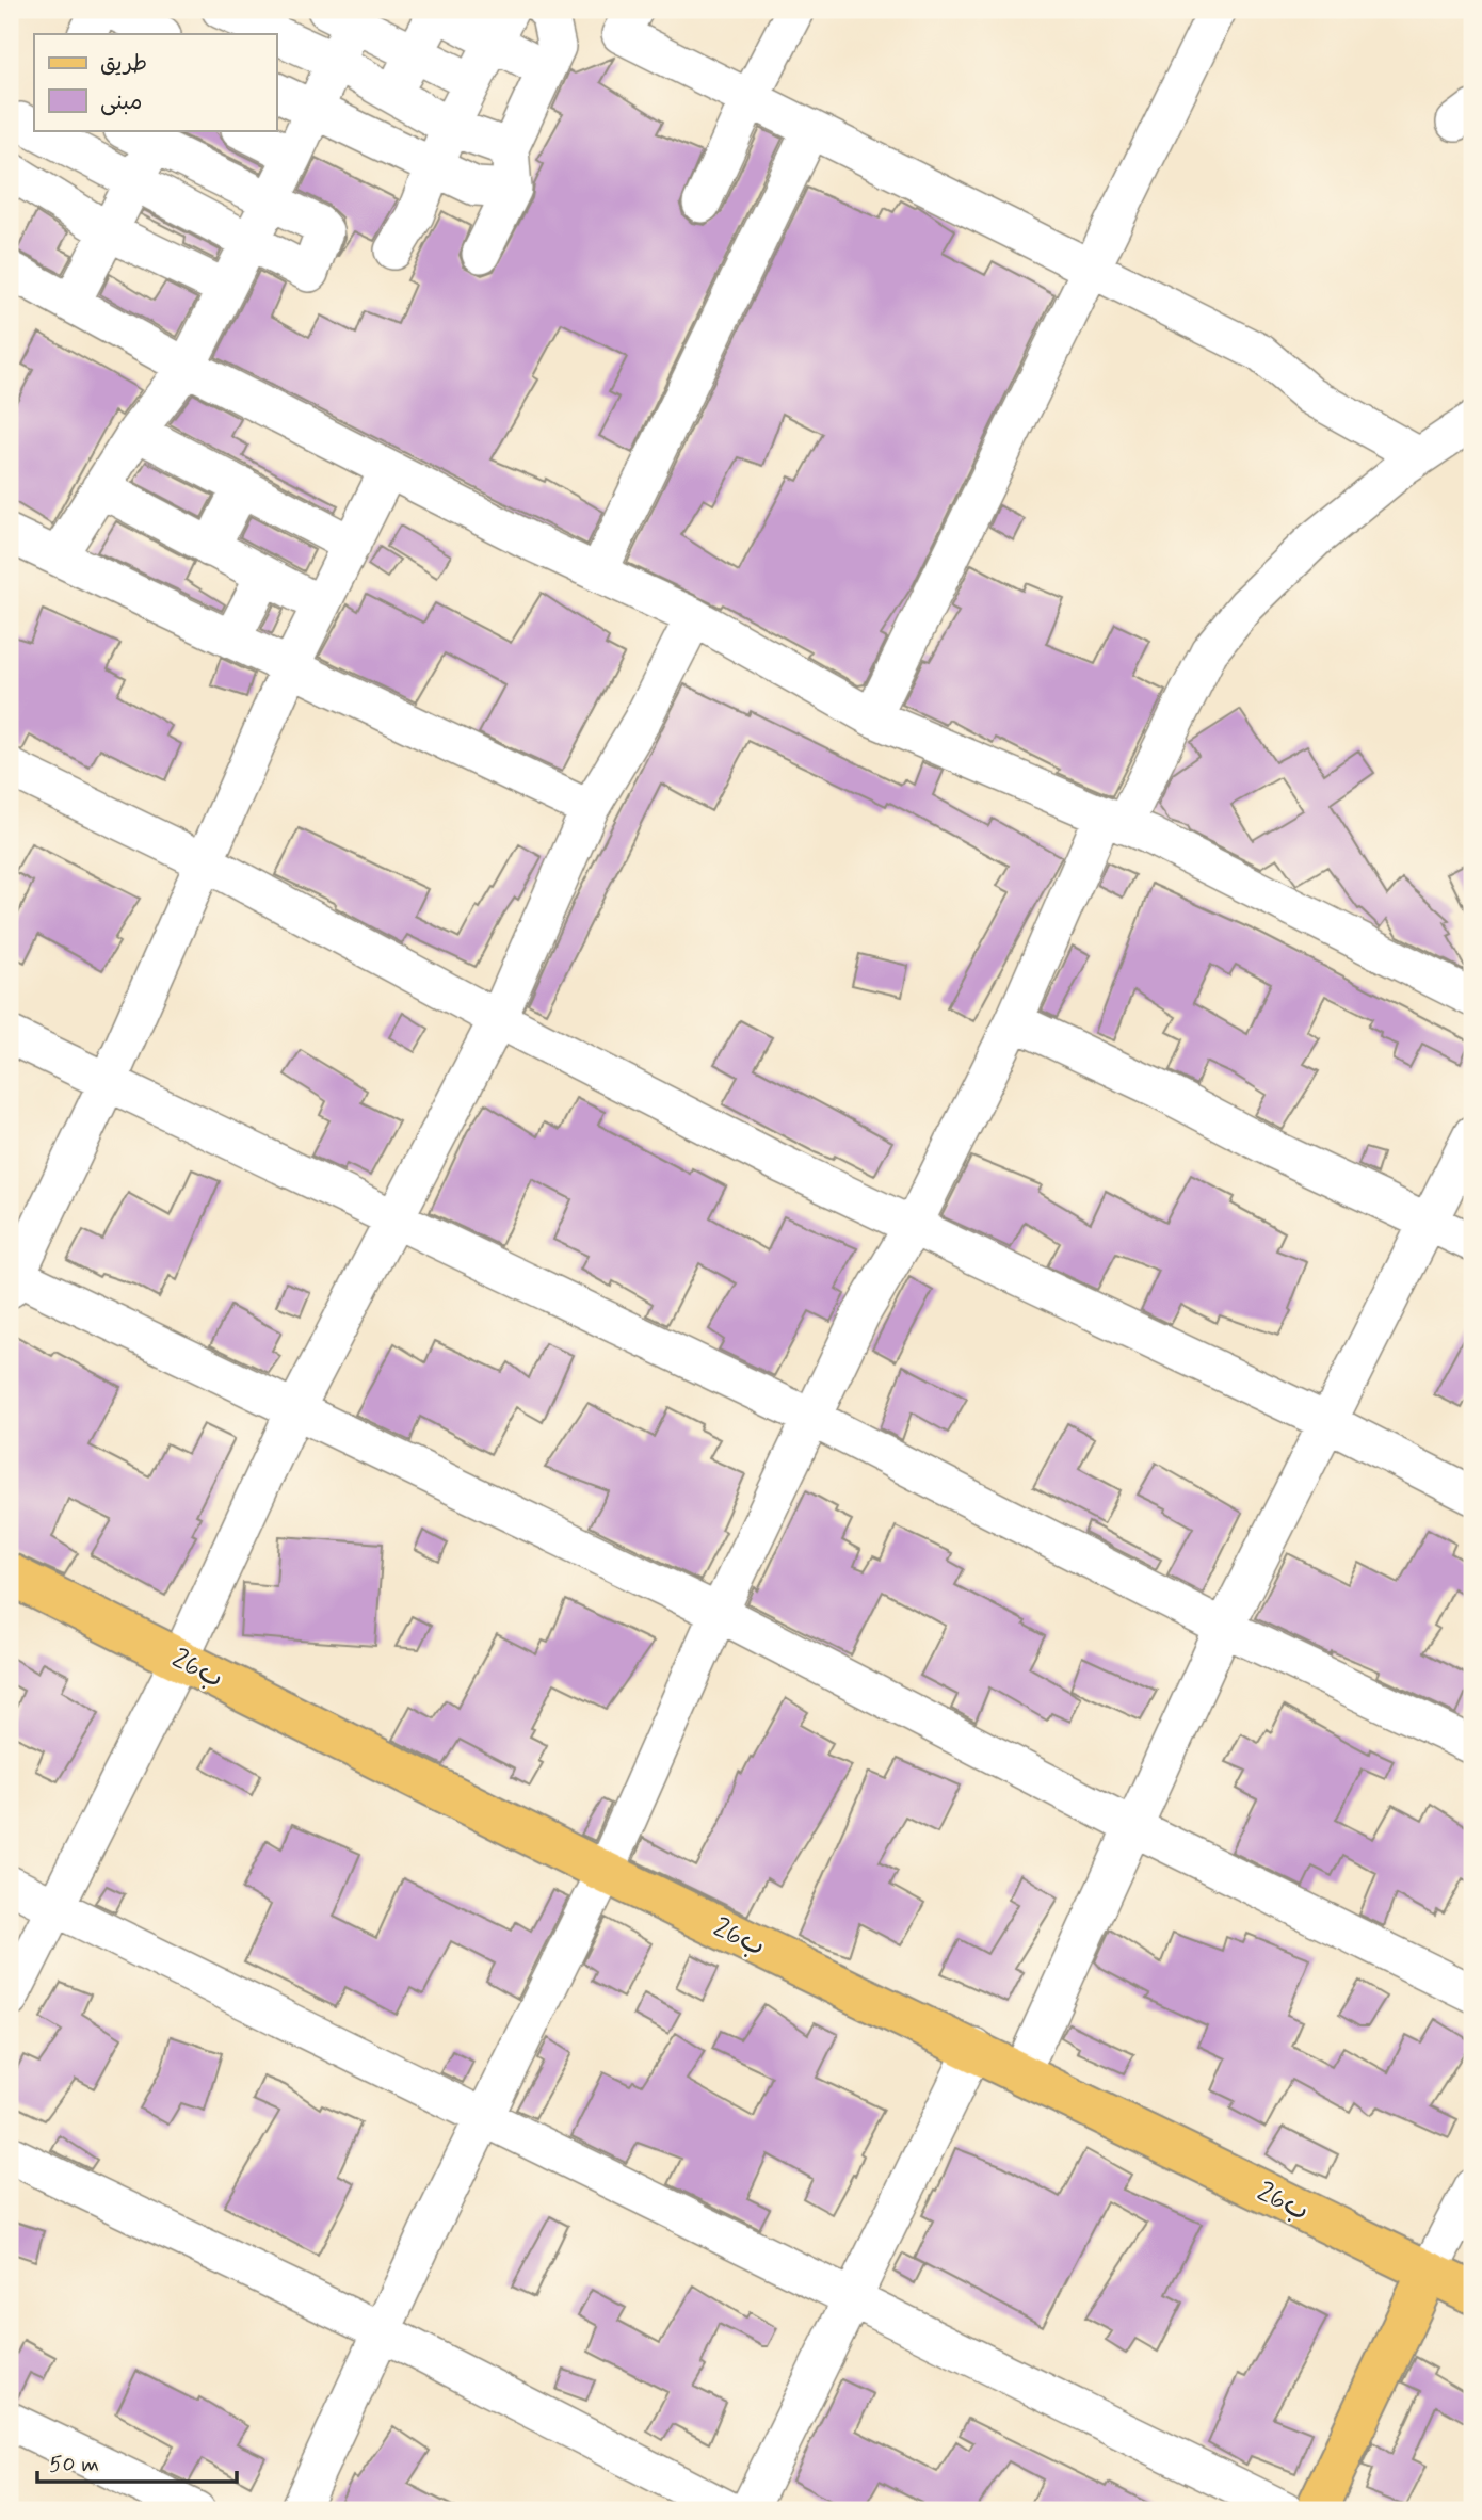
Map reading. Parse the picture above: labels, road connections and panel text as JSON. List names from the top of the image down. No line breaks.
{"streets":{"main road":["26ب"]},"legend":["طريق","مبنى"],"scale_bar":"50 m"}
